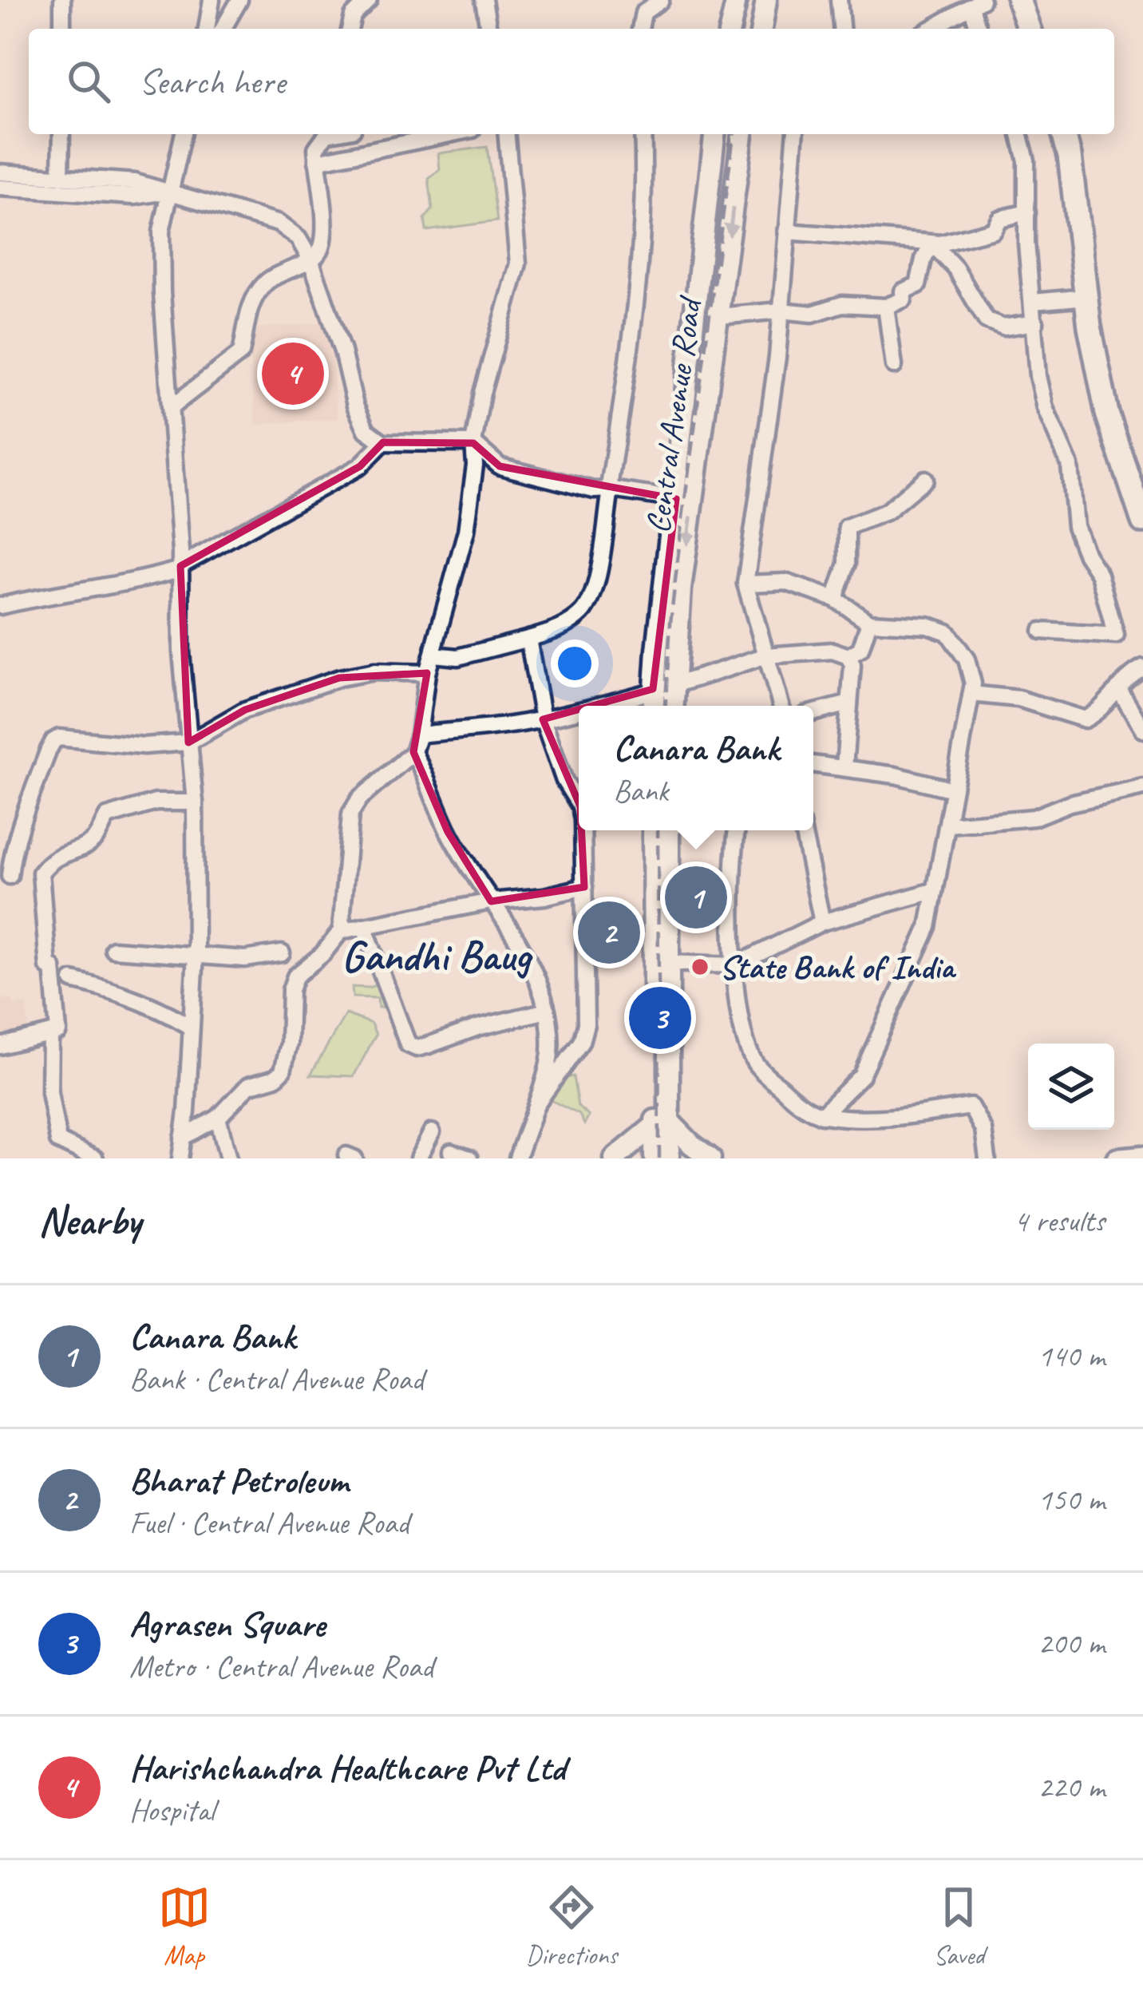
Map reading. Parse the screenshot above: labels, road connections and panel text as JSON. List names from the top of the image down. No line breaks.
{"streets":{"main road":["Central Avenue Road"]},"districts":["Gandhi Baug"],"places":["State Bank of India"],"page":{"search":"Search here","pins":["4","1","2","3"],"popup":["Canara Bank","Bank"],"heading":["Nearby","4 results"],"list":[{"mark":"1","name":"Canara Bank","note":"Bank · Central Avenue Road","value":"140 m"},{"mark":"2","name":"Bharat Petroleum","note":"Fuel · Central Avenue Road","value":"150 m"},{"mark":"3","name":"Agrasen Square","note":"Metro · Central Avenue Road","value":"200 m"},{"mark":"4","name":"Harishchandra Healthcare Pvt Ltd","note":"Hospital","value":"220 m"}],"nav":["Map","Directions","Saved"]}}
